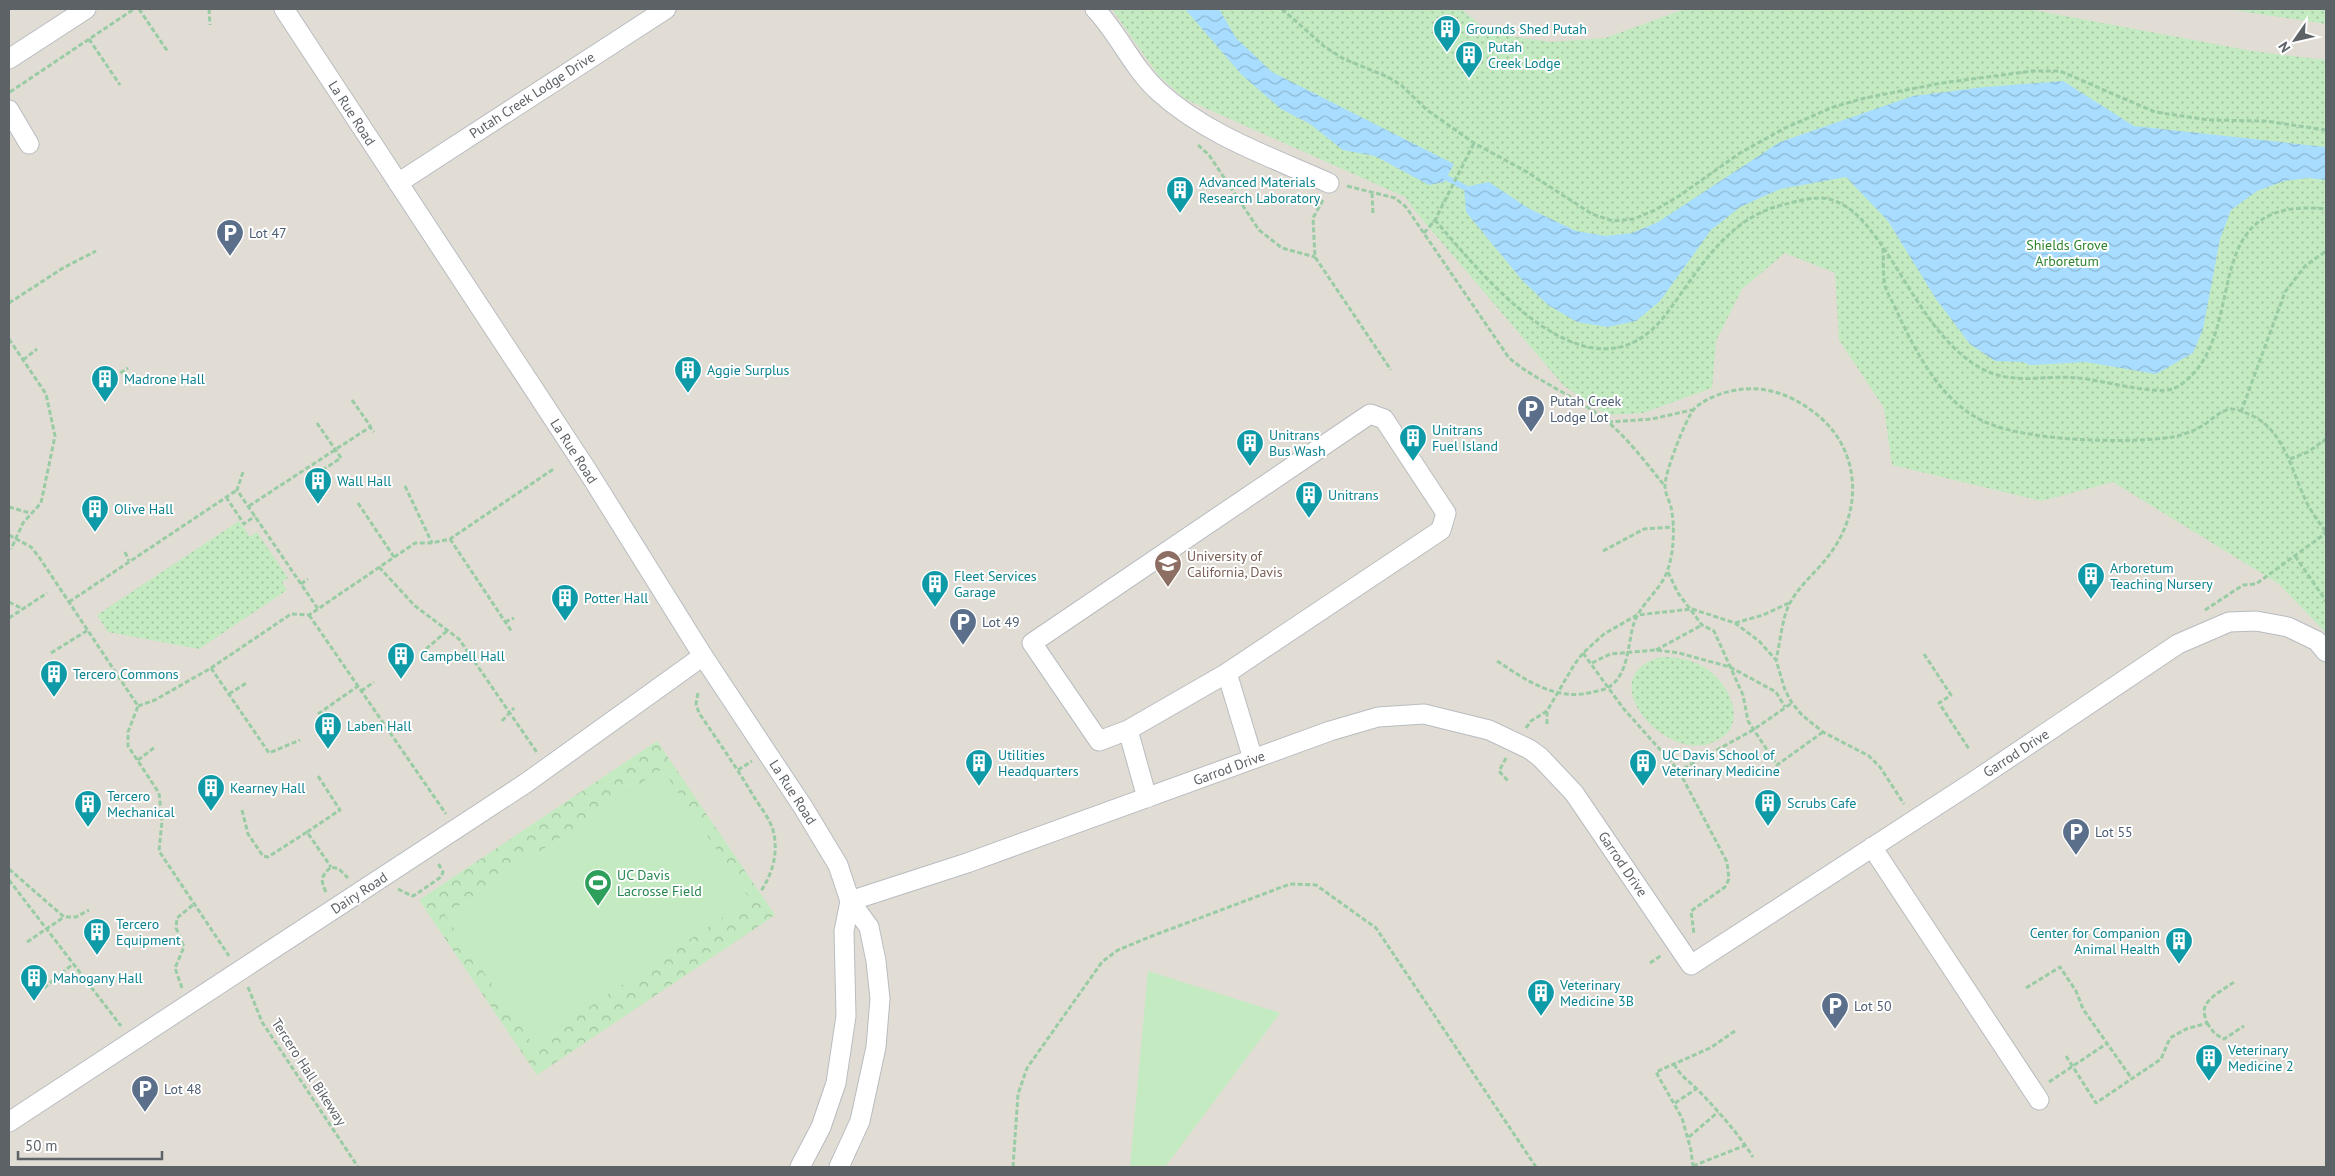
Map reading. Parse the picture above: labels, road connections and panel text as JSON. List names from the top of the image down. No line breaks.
{"streets":{"street":["Putah Creek Lodge Drive","La Rue Road","Garrod Drive","Dairy Road"],"path":["Tercero Hall Bikeway"]},"crossings":[["Putah Creek Lodge Drive","La Rue Road"],["La Rue Road","Garrod Drive"],["La Rue Road","Dairy Road"]],"parks":["Shields Grove Arboretum"],"places":{"building":["Grounds Shed Putah","Putah Creek Lodge","Advanced Materials Research Laboratory","Aggie Surplus","Madrone Hall","Unitrans Fuel Island","Unitrans Bus Wash","Wall Hall","Unitrans","Olive Hall","Arboretum Teaching Nursery","Fleet Services Garage","Potter Hall","Campbell Hall","Tercero Commons","Laben Hall","Utilities Headquarters","UC Davis School of Veterinary Medicine","Kearney Hall","Scrubs Cafe","Tercero Mechanical","Tercero Equipment","Center for Companion Animal Health","Mahogany Hall","Veterinary Medicine 3B","Veterinary Medicine 2"],"parking":["Lot 47","Putah Creek Lodge Lot","Lot 49","Lot 55","Lot 50","Lot 48"],"school or university":["University of California, Davis"],"sports":["UC Davis Lacrosse Field"]},"scale_bar":"50 m","north":"bottom left"}
